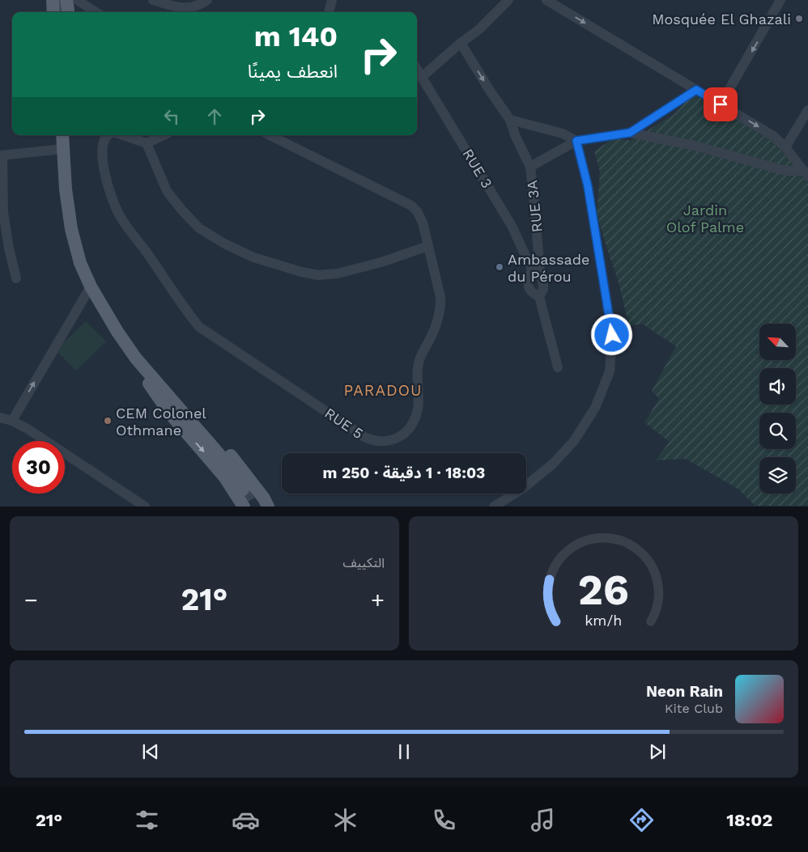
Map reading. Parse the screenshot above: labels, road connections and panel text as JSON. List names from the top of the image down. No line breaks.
{"streets":{"street":["RUE 3","RUE 3A","RUE 5"]},"crossings":[["RUE 3","RUE 3A"]],"districts":["PARADOU"],"parks":["Jardin Olof Palme"],"places":["Mosquée El Ghazali","Ambassade du Pérou","CEM Colonel Othmane"],"north":"top left","page":{"turn":["140 m","انعطف يمينًا"],"limit":"30","trip":"18:03 · 1 دقيقة · 250 m","tile":"التكييف","heat":["−","21°","+"],"song":["Neon Rain","Kite Club"],"tabs":["18:02","21°"],"gauge":["26","km/h"]}}
